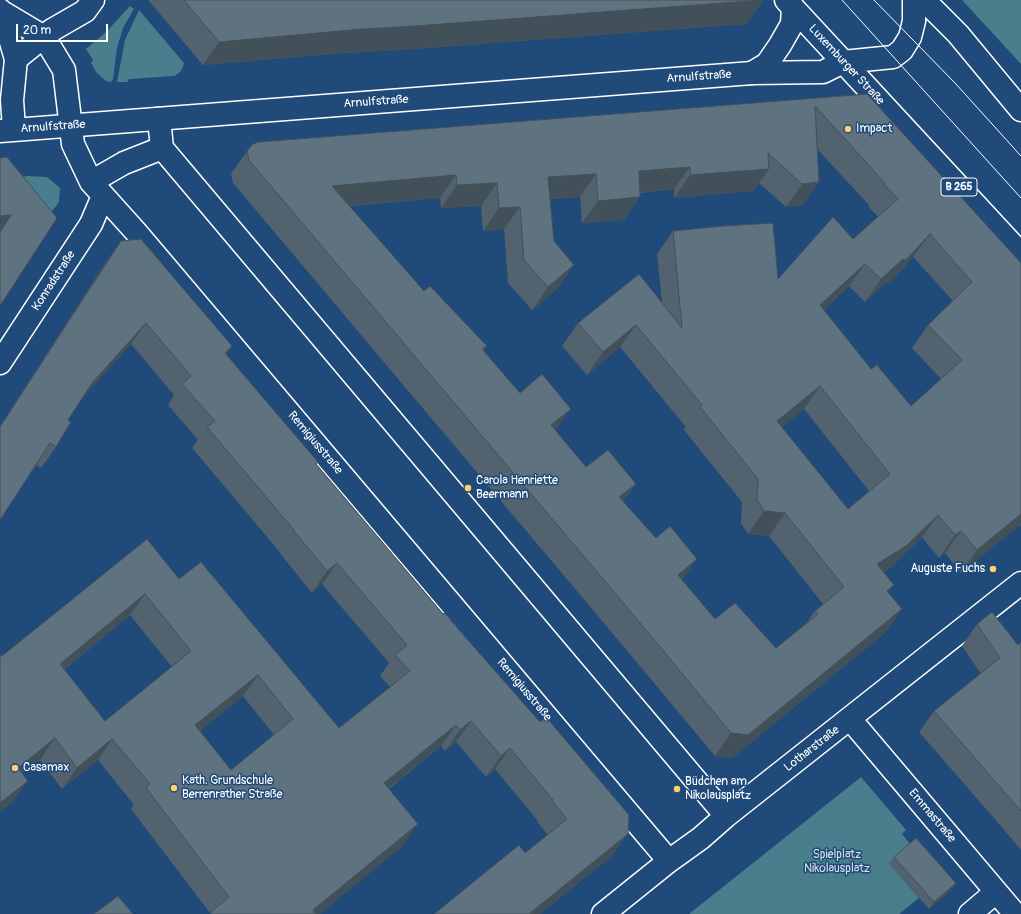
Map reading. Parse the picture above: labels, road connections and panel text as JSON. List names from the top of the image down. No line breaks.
{"streets":{"street":["Luxemburger Straße","Arnulfstraße","B 265","Konradstraße","Remigiusstraße","Lotharstraße","Emmastraße"]},"crossings":[["Luxemburger Straße","Arnulfstraße"],["Arnulfstraße","Remigiusstraße"],["Konradstraße","Remigiusstraße"],["Remigiusstraße","Lotharstraße"],["Lotharstraße","Emmastraße"]],"parks":["Spielplatz Nikolausplatz"],"places":["Impact","Carola Henriette Beermann","Auguste Fuchs","Casamax","Kath. Grundschule Berrenrather Straße","Büdchen am Nikolausplatz"],"scale_bar":"20 m"}
